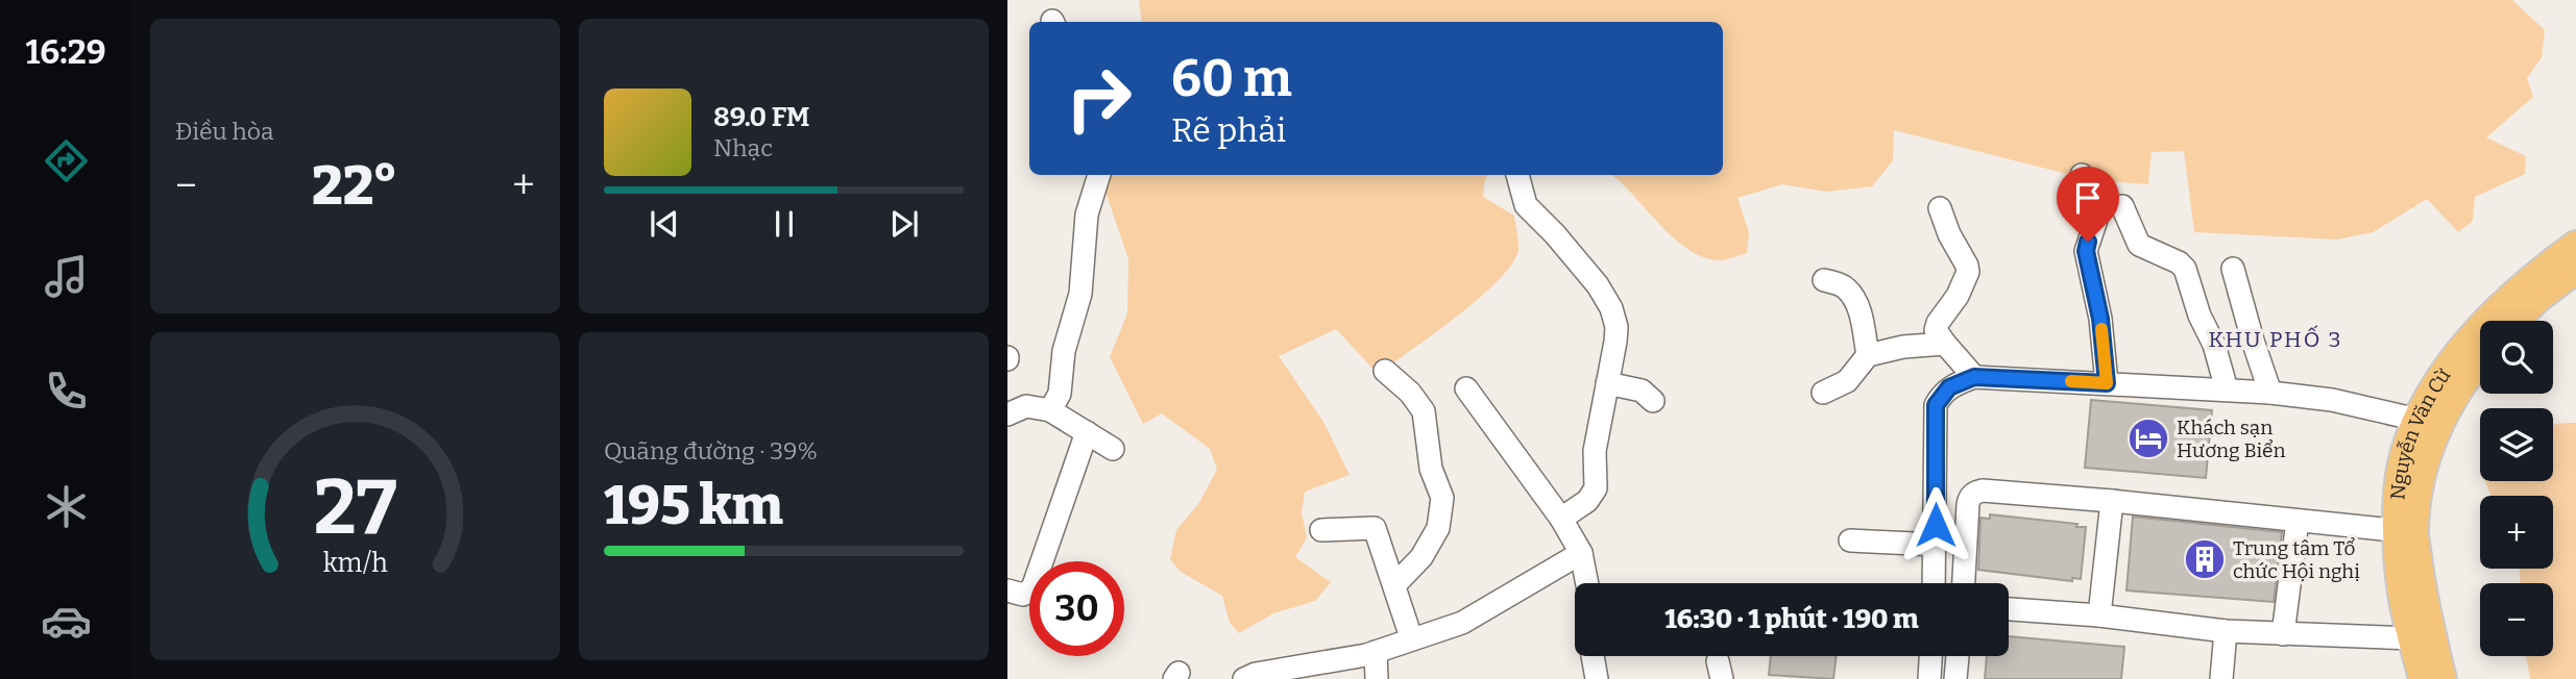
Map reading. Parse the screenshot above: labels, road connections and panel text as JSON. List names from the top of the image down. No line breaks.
{"streets":{"main road":["Nguyễn Văn Cừ"]},"districts":["KHU PHỐ 3"],"places":{"hotel":["Khách sạn Hương Biển"],"building":["Trung tâm Tổ chức Hội nghị"]},"page":{"tabs":"16:29","tile":["Điều hòa",["Quãng đường · 39%","195 km"]],"turn":["60 m","Rẽ phải"],"song":["89.0 FM","Nhạc"],"heat":["−","22°","+"],"map_buttons":["+","−"],"limit":"30","trip":"16:30 · 1 phút · 190 m","gauge":["27","km/h"]}}
